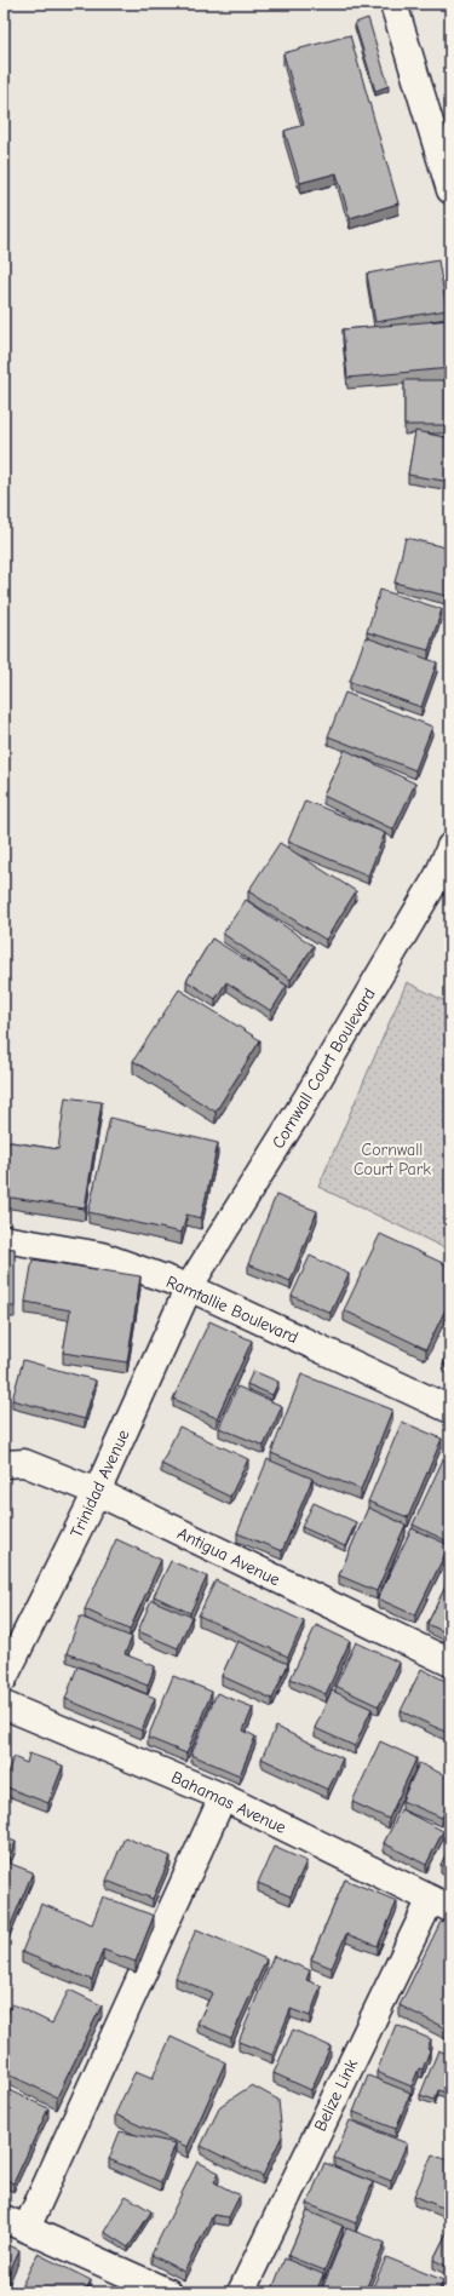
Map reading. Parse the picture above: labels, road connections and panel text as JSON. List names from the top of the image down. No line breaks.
{"streets":{"street":["Cornwall Court Boulevard","Ramtallie Boulevard","Trinidad Avenue","Antigua Avenue","Bahamas Avenue","Belize Link"]},"crossings":[["Cornwall Court Boulevard","Ramtallie Boulevard"],["Cornwall Court Boulevard","Trinidad Avenue"],["Ramtallie Boulevard","Trinidad Avenue"],["Trinidad Avenue","Antigua Avenue"],["Bahamas Avenue","Belize Link"]],"parks":["Cornwall Court Park"]}
